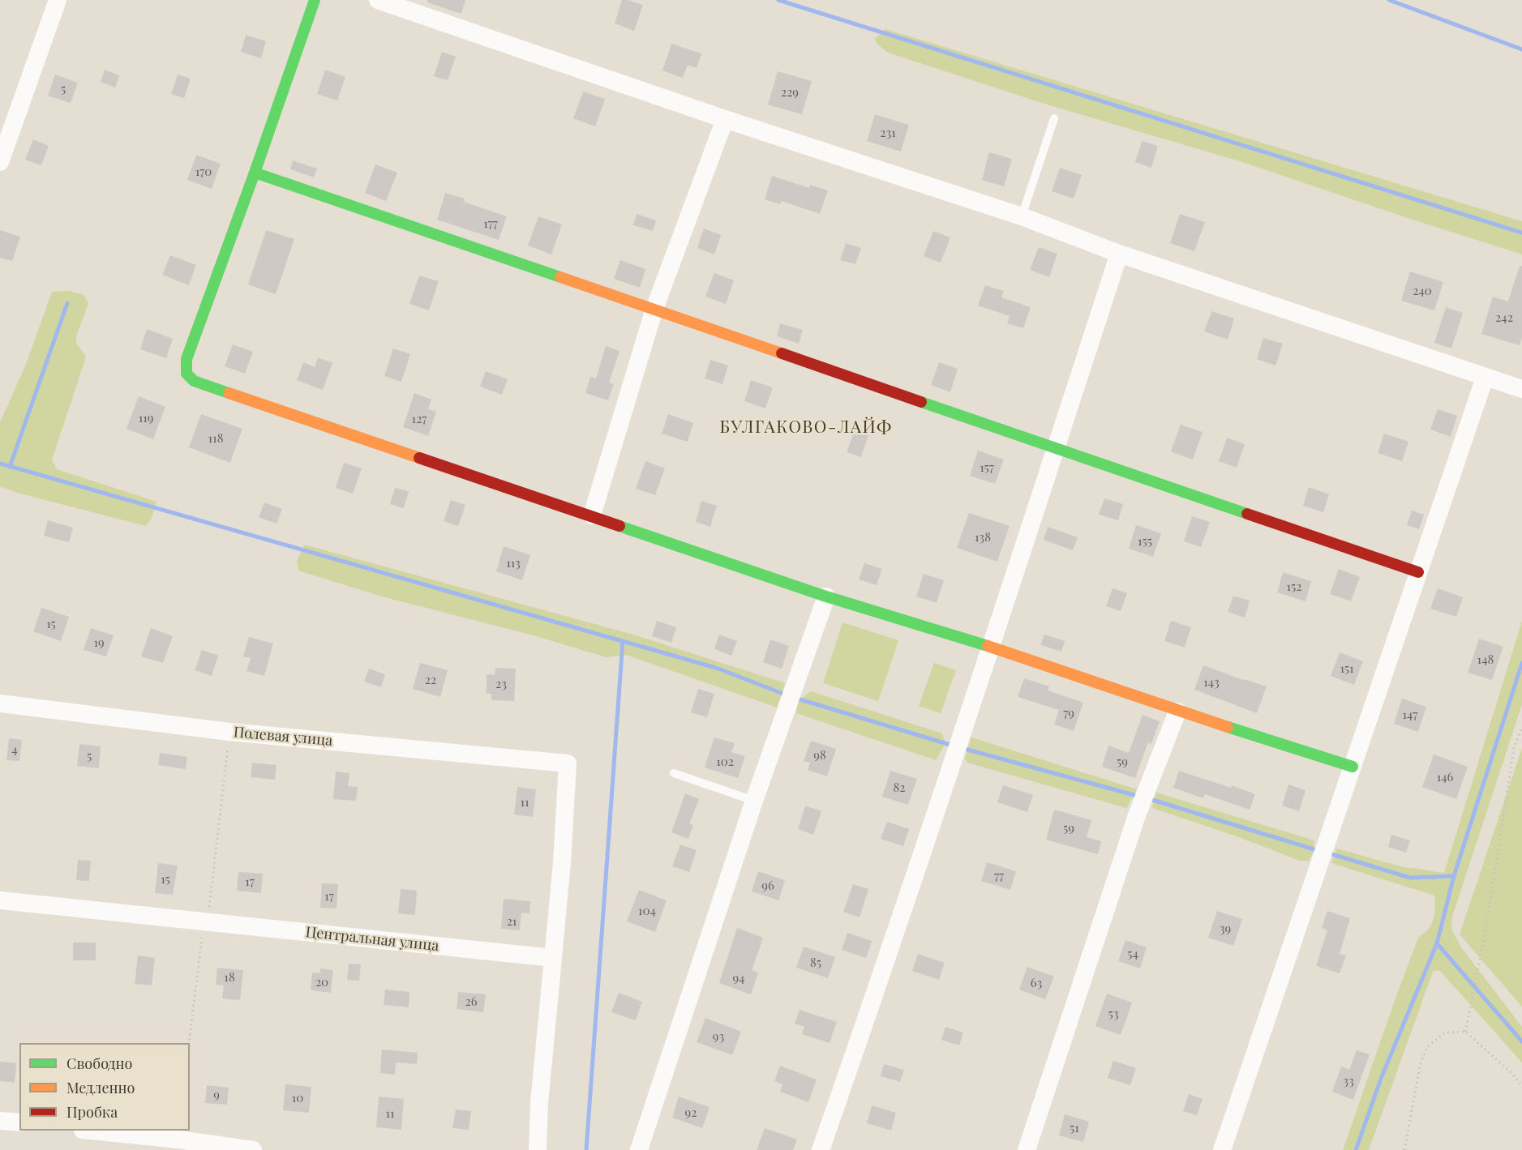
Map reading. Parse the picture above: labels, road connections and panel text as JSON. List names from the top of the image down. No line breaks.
{"streets":{"street":["Полевая улица","Центральная улица"]},"crossings":[["Полевая улица","Центральная улица"]],"districts":["БУЛГАКОВО-ЛАЙФ"],"house_numbers":["5","229","231","170","177","240","242","119","127","118","157","138","155","113","152","15","19","148","151","22","143","23","79","147","4","98","5","102","59","146","82","11","59","77","15","17","96","17","104","21","39","54","85","18","94","20","63","26","53","93","33","9","10","92","11","51"],"legend":["Свободно","Медленно","Пробка"]}
